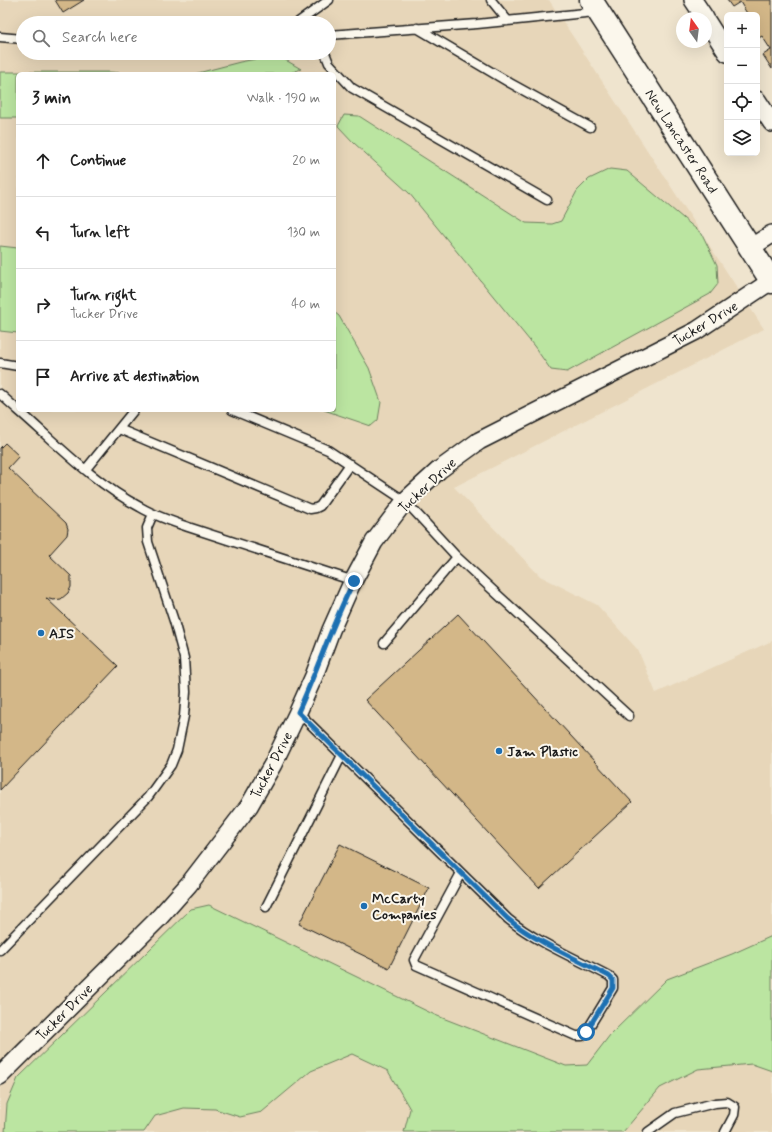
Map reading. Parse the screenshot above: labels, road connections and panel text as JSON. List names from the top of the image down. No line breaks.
{"streets":{"main road":["New Lancaster Road"],"street":["Tucker Drive"]},"crossings":[["New Lancaster Road","Tucker Drive"]],"places":["AIS","Jam Plastic","McCarty Companies"],"north":"top","page":{"map_buttons":["+","−"],"search":"Search here","heading":["3 min","Walk · 190 m"],"list":[["Continue","20 m"],["Turn left","130 m"],["Turn right","Tucker Drive","40 m"],"Arrive at destination"]}}
